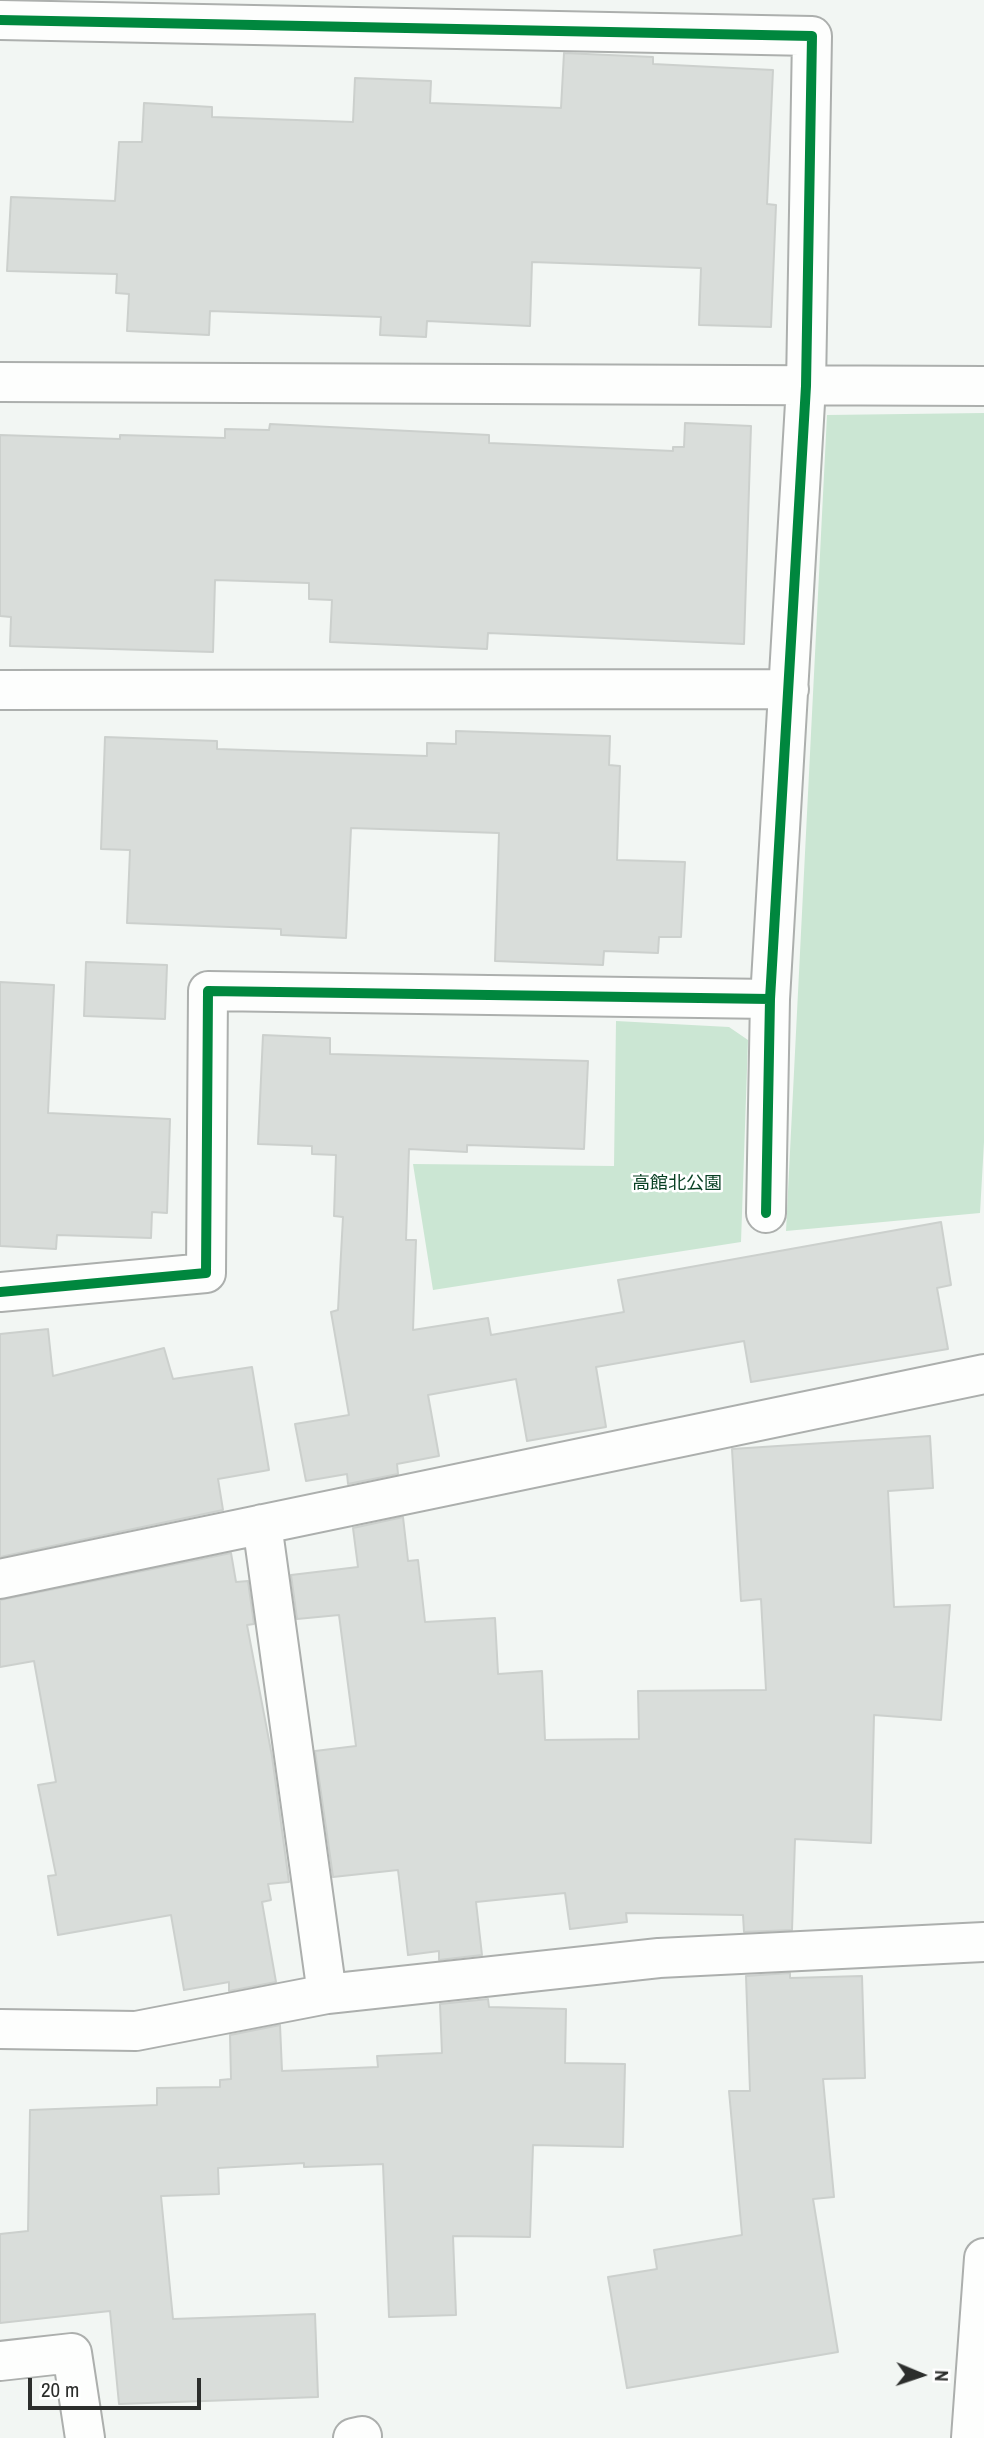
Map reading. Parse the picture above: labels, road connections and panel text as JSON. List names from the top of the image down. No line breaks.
{"parks":["高館北公園"],"scale_bar":"20 m","north":"right"}
